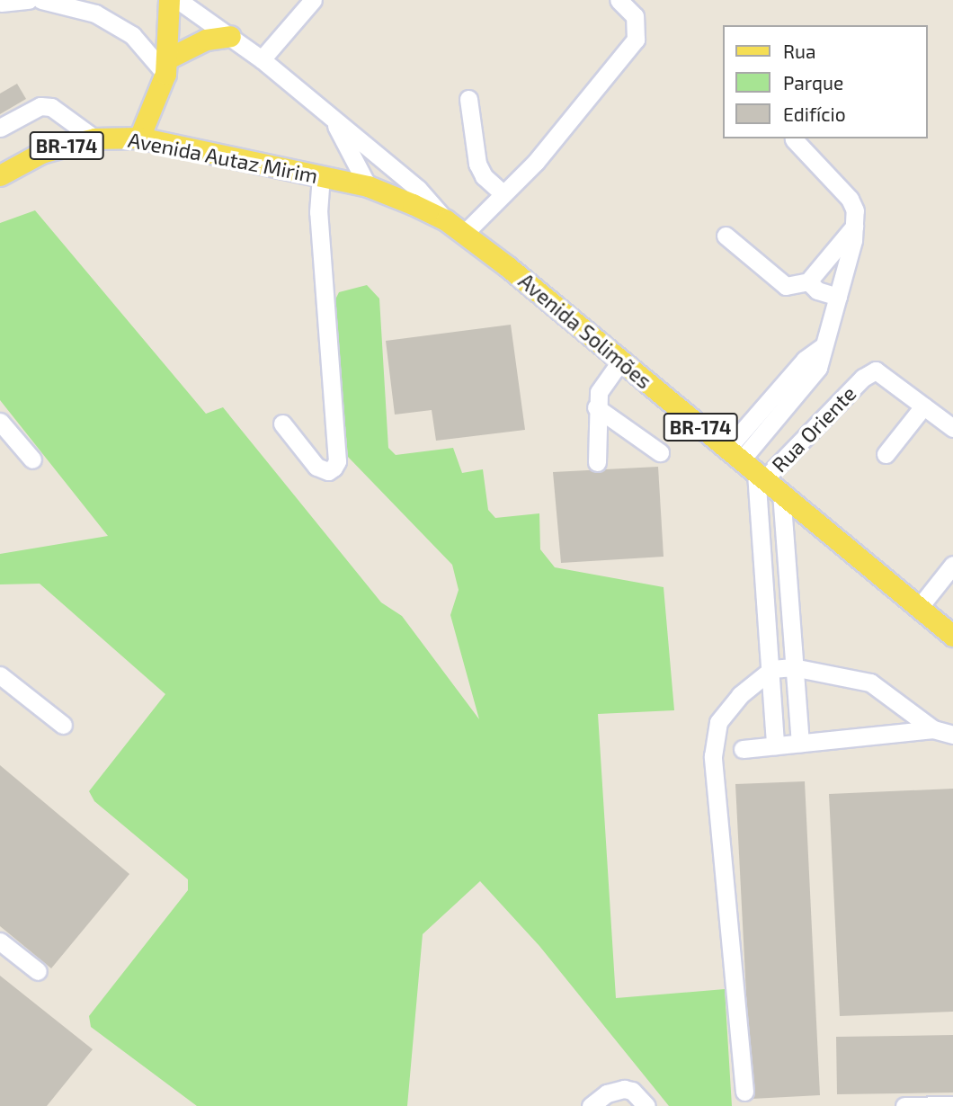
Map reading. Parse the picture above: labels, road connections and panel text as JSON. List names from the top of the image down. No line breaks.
{"streets":{"main road":["BR-174","Avenida Autaz Mirim","Avenida Solimões"],"street":["Rua Oriente"]},"crossings":[["Avenida Autaz Mirim","Avenida Solimões"],["Avenida Solimões","Rua Oriente"]],"legend":["Rua","Parque","Edifício"]}
